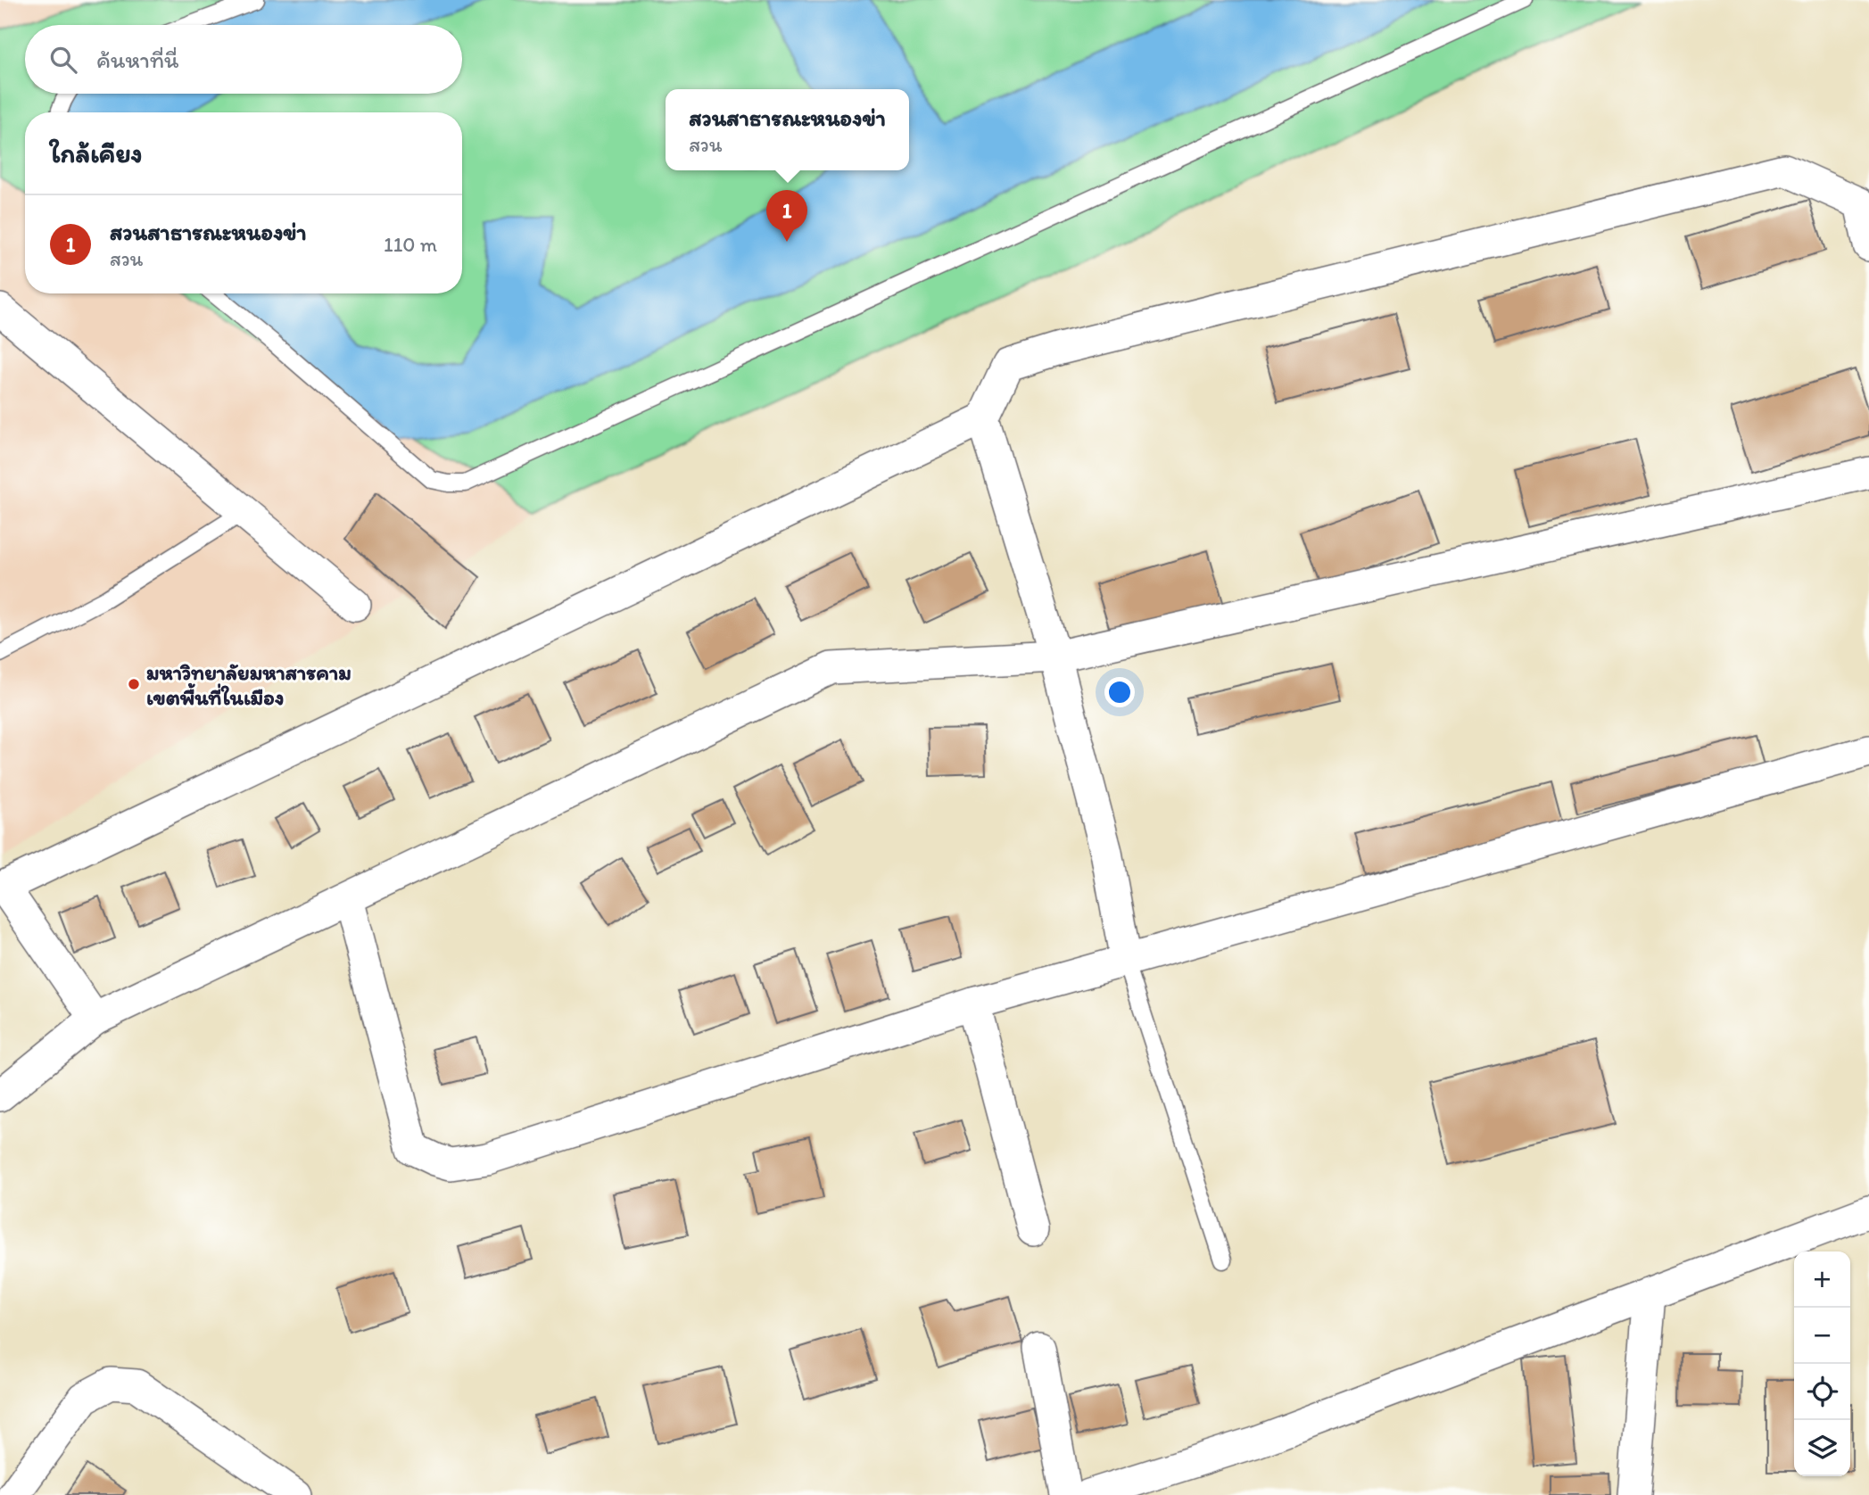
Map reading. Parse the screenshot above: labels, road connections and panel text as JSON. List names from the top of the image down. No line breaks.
{"places":["มหาวิทยาลัยมหาสารคาม เขตพื้นที่ในเมือง"],"page":{"search":"ค้นหาที่นี่","popup":["สวนสาธารณะหนองข่า","สวน"],"heading":"ใกล้เคียง","pins":"1","list":[{"mark":"1","name":"สวนสาธารณะหนองข่า","note":"สวน","value":"110 m"}],"map_buttons":["+","−"]}}
